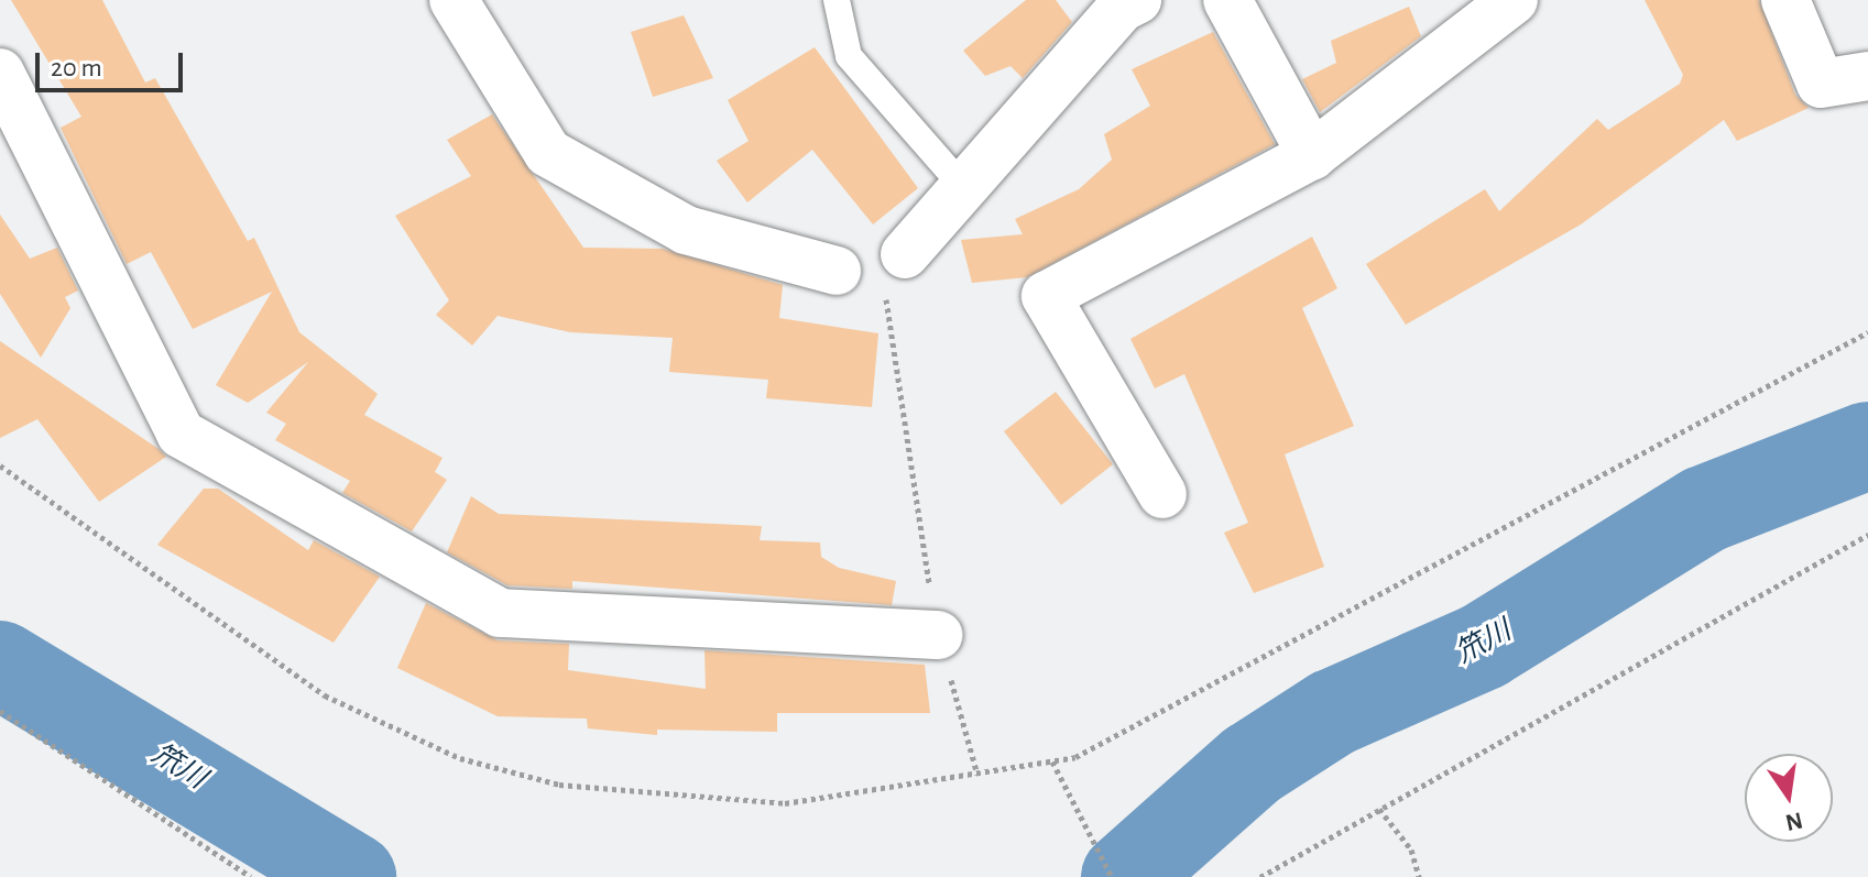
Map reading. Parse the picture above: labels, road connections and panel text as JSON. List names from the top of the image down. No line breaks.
{"water":["笊川"],"scale_bar":"20 m","north":"bottom"}
